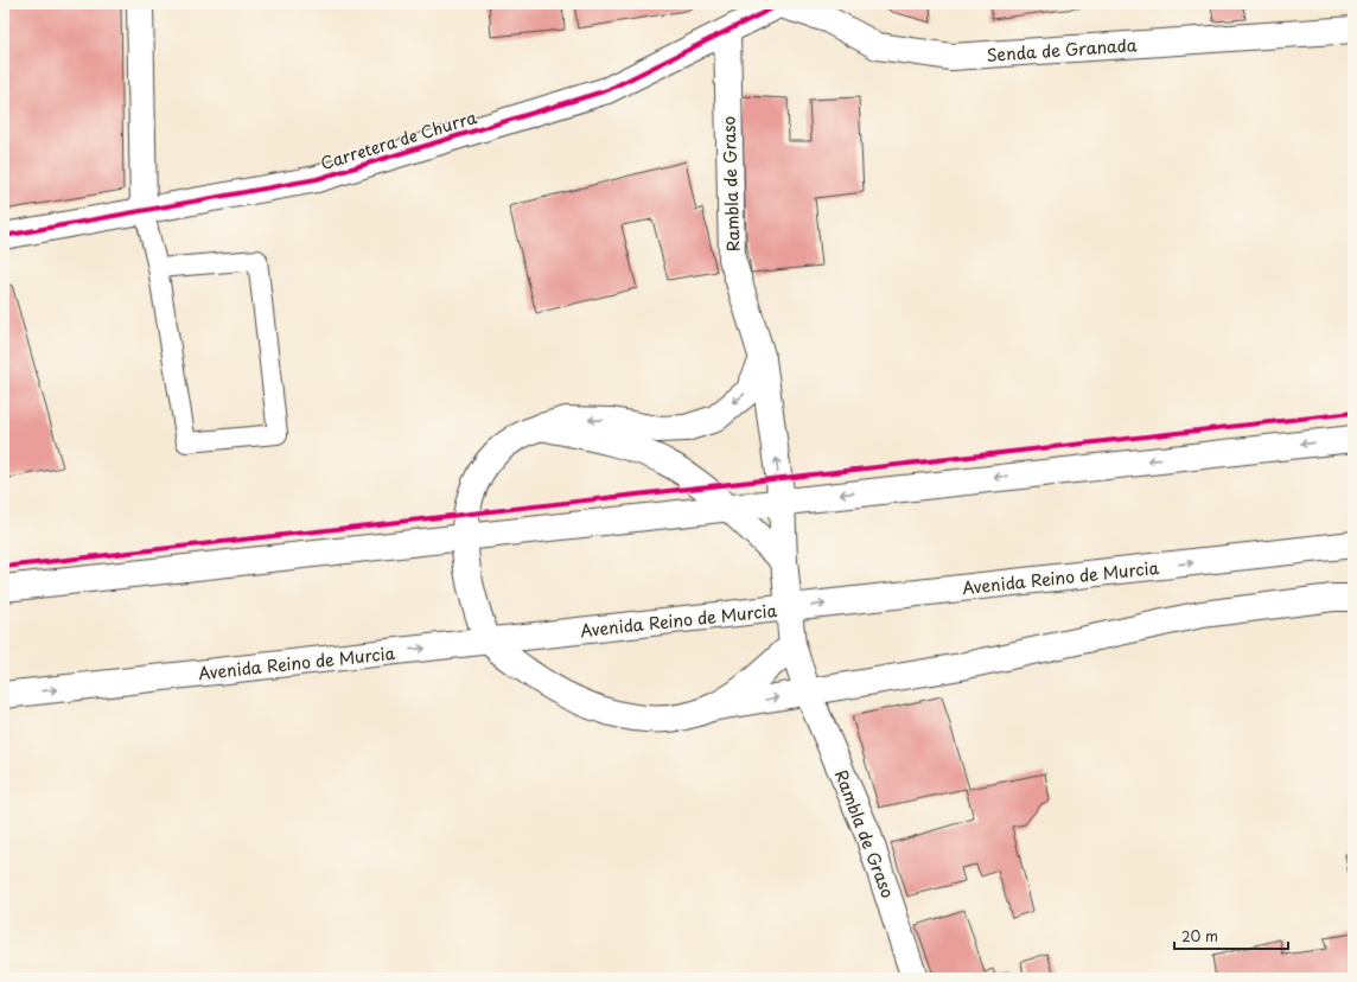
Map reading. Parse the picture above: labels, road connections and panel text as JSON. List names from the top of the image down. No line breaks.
{"streets":{"main road":["Senda de Granada","Carretera de Churra","Rambla de Graso","Avenida Reino de Murcia"]},"crossings":[["Senda de Granada","Carretera de Churra"],["Carretera de Churra","Rambla de Graso"],["Rambla de Graso","Avenida Reino de Murcia"]],"scale_bar":"20 m"}
